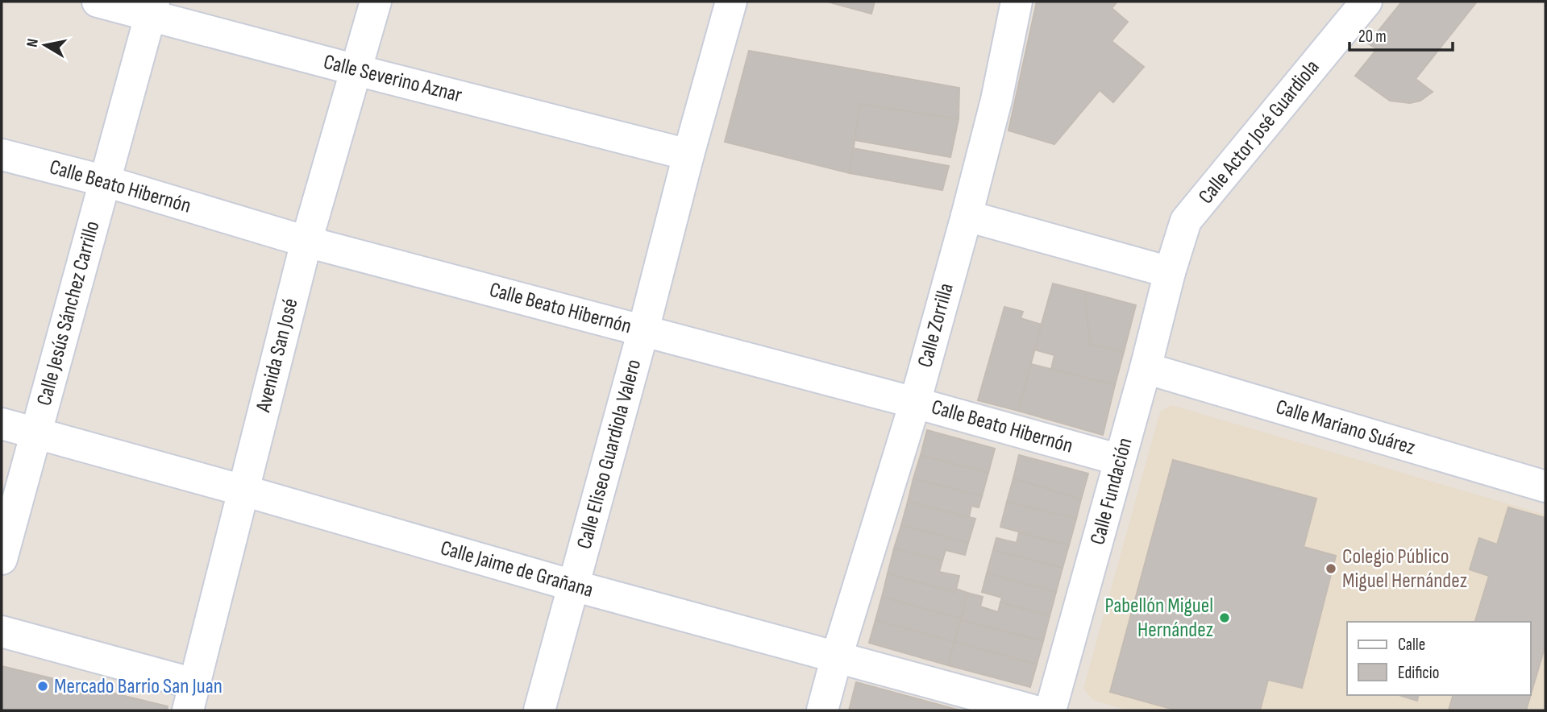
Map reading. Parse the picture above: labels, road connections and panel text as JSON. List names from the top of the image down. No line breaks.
{"streets":{"street":["Calle Severino Aznar","Calle Actor José Guardiola","Calle Beato Hibernón","Calle Jesús Sánchez Carrillo","Calle Zorrilla","Avenida San José","Calle Mariano Suárez","Calle Eliseo Guardiola Valero","Calle Fundación","Calle Jaime de Grañana"]},"crossings":[["Calle Severino Aznar","Calle Jesús Sánchez Carrillo"],["Calle Severino Aznar","Avenida San José"],["Calle Severino Aznar","Calle Eliseo Guardiola Valero"],["Calle Actor José Guardiola","Calle Fundación"],["Calle Beato Hibernón","Calle Jesús Sánchez Carrillo"],["Calle Beato Hibernón","Calle Zorrilla"],["Calle Beato Hibernón","Avenida San José"],["Calle Beato Hibernón","Calle Eliseo Guardiola Valero"],["Calle Beato Hibernón","Calle Fundación"],["Calle Jesús Sánchez Carrillo","Calle Jaime de Grañana"],["Calle Zorrilla","Calle Jaime de Grañana"],["Avenida San José","Calle Jaime de Grañana"],["Calle Mariano Suárez","Calle Fundación"],["Calle Eliseo Guardiola Valero","Calle Jaime de Grañana"]],"places":["Colegio Público Miguel Hernández","Pabellón Miguel Hernández","Mercado Barrio San Juan"],"legend":["Calle","Edificio"],"scale_bar":"20 m","north":"left"}
